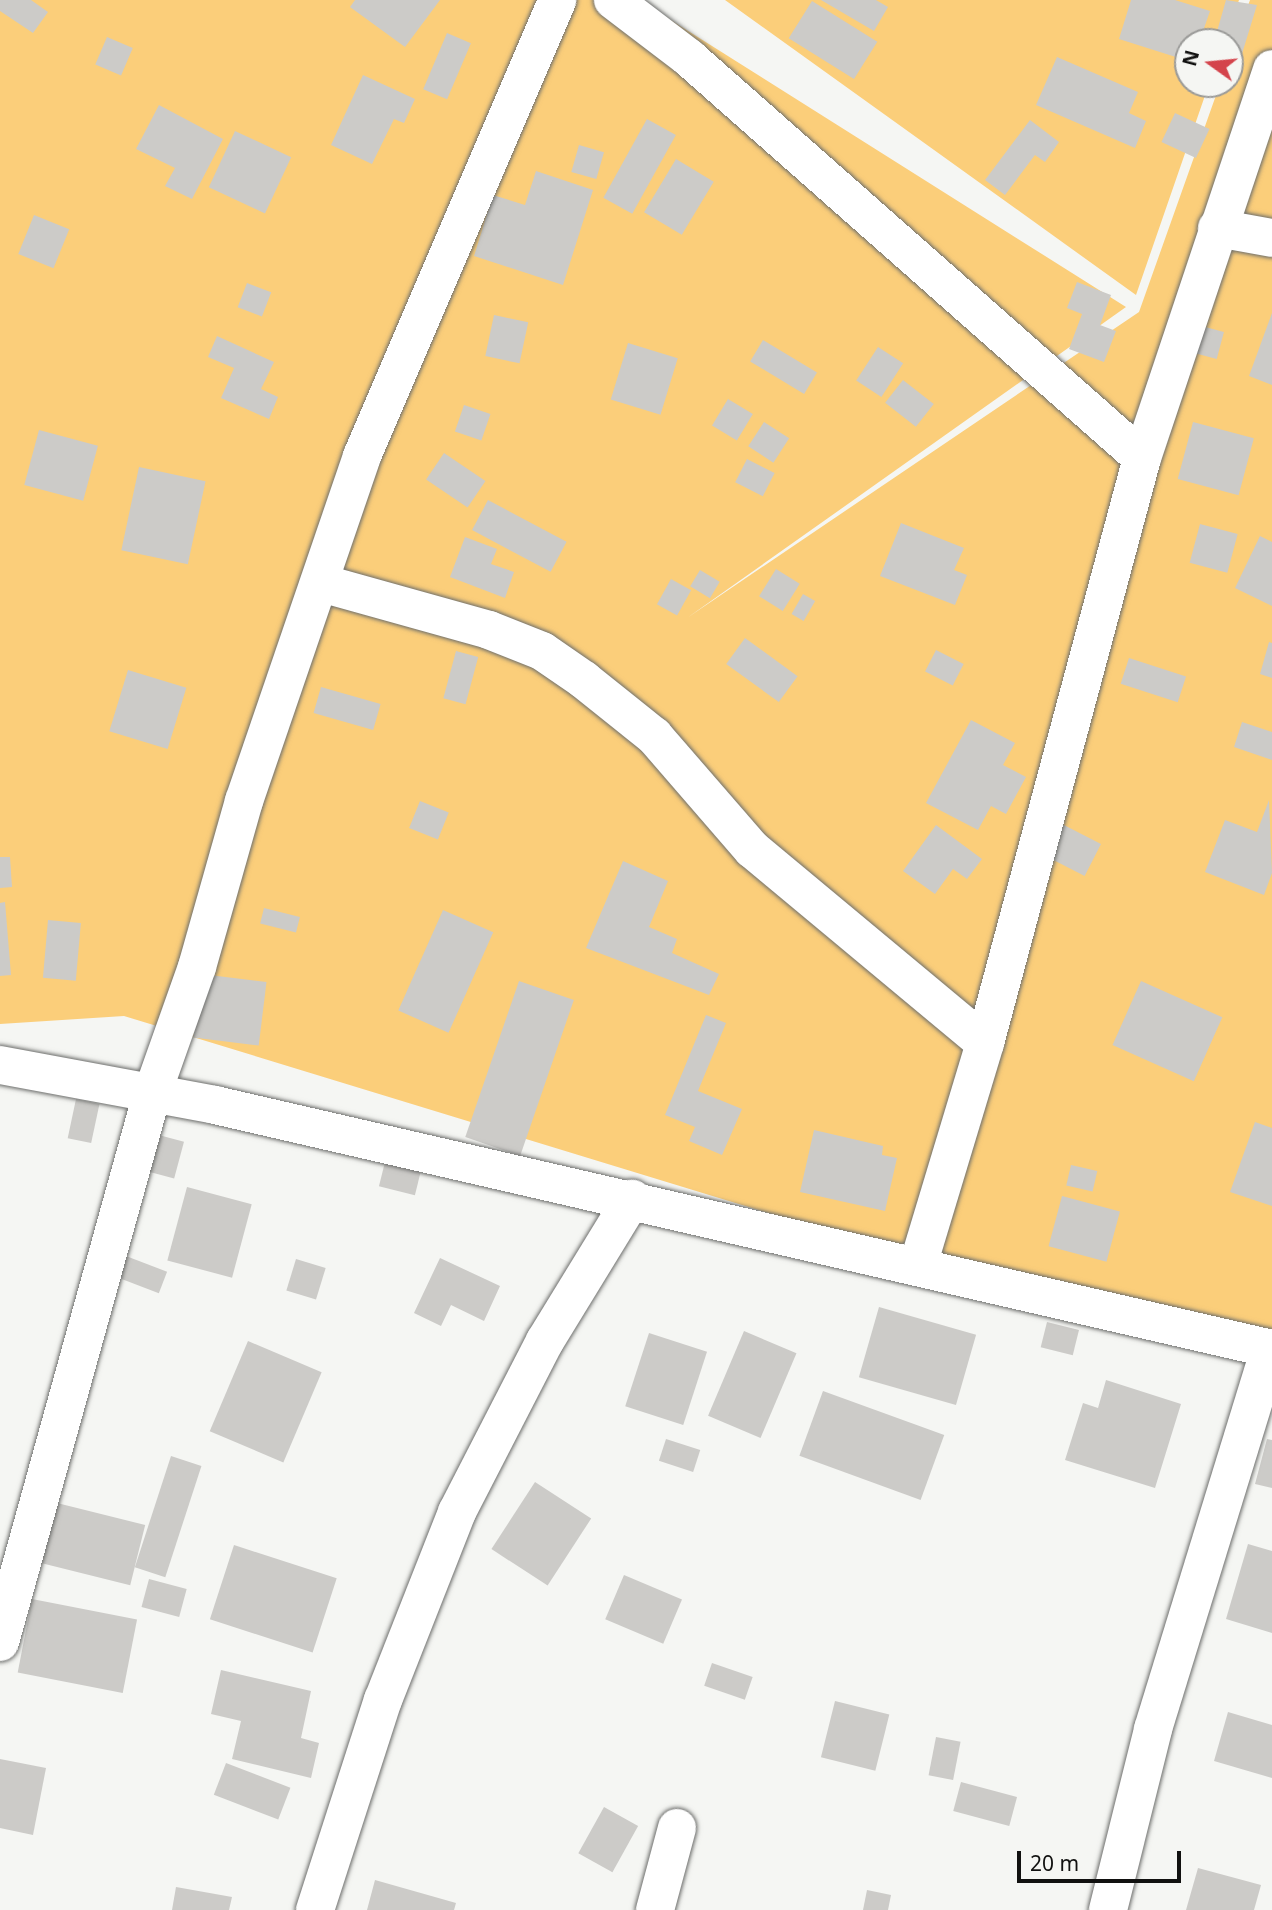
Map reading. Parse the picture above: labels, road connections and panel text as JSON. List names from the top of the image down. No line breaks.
{"scale_bar":"20 m","north":"left"}
